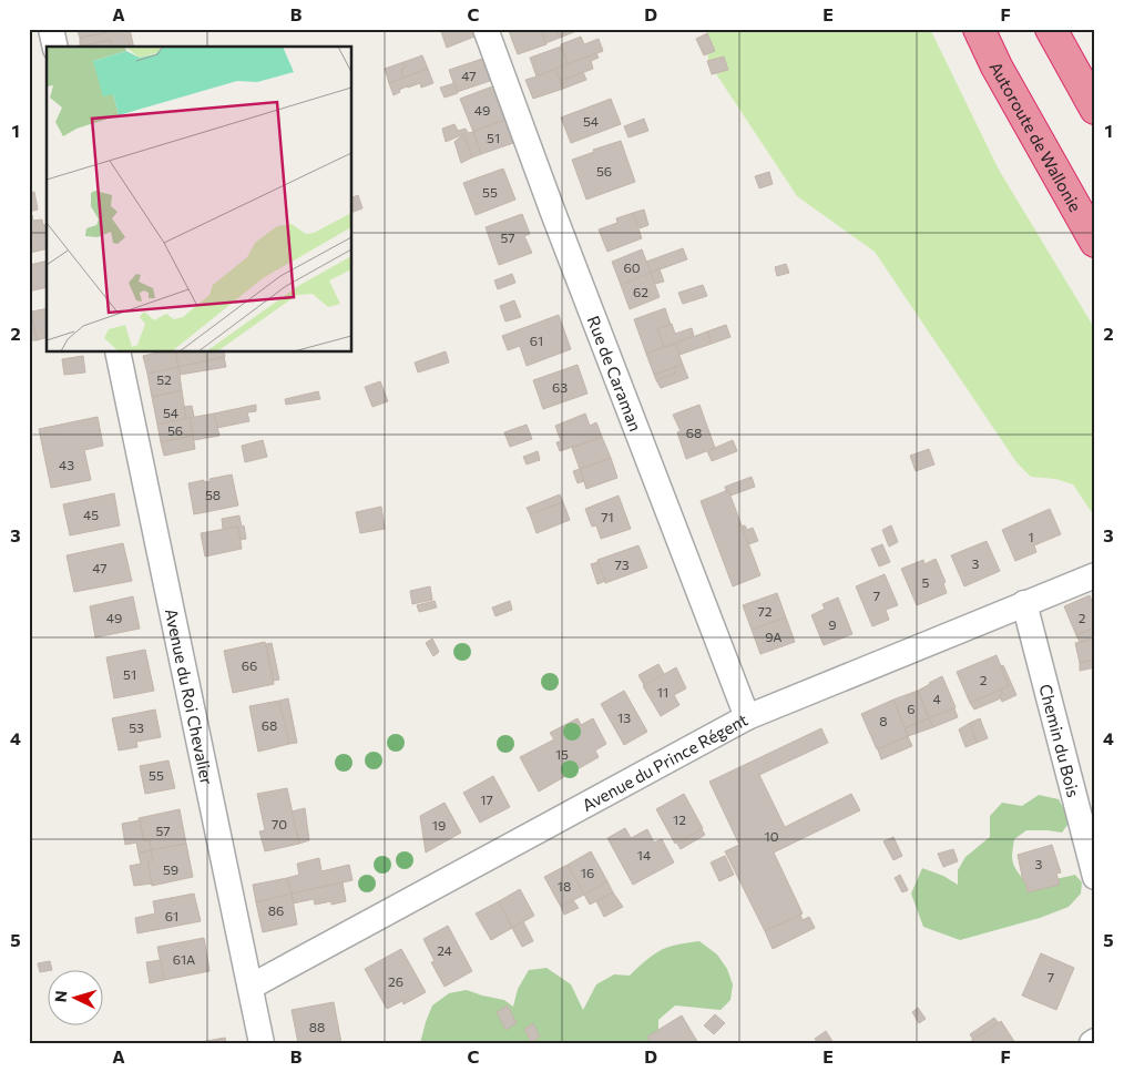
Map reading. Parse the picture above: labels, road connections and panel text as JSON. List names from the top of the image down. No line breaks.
{"streets":{"highway":["Autoroute de Wallonie"],"street":["Rue de Caraman","Avenue du Roi Chevalier","Chemin du Bois","Avenue du Prince Régent"]},"crossings":[["Rue de Caraman","Avenue du Prince Régent"],["Avenue du Roi Chevalier","Avenue du Prince Régent"],["Chemin du Bois","Avenue du Prince Régent"]],"house_numbers":["47","49","54","51","56","55","57","60","62","61","52","63","54","56","68","43","58","45","71","1","3","73","47","5","7","72","49","2","9","9A","66","51","2","11","4","6","13","8","68","53","15","55","17","12","70","19","57","10","14","3","59","16","18","86","61","24","61A","7","26","88"],"north":"left","grid":{"columns":["A","B","C","D","E","F"],"rows":["1","2","3","4","5"]}}
